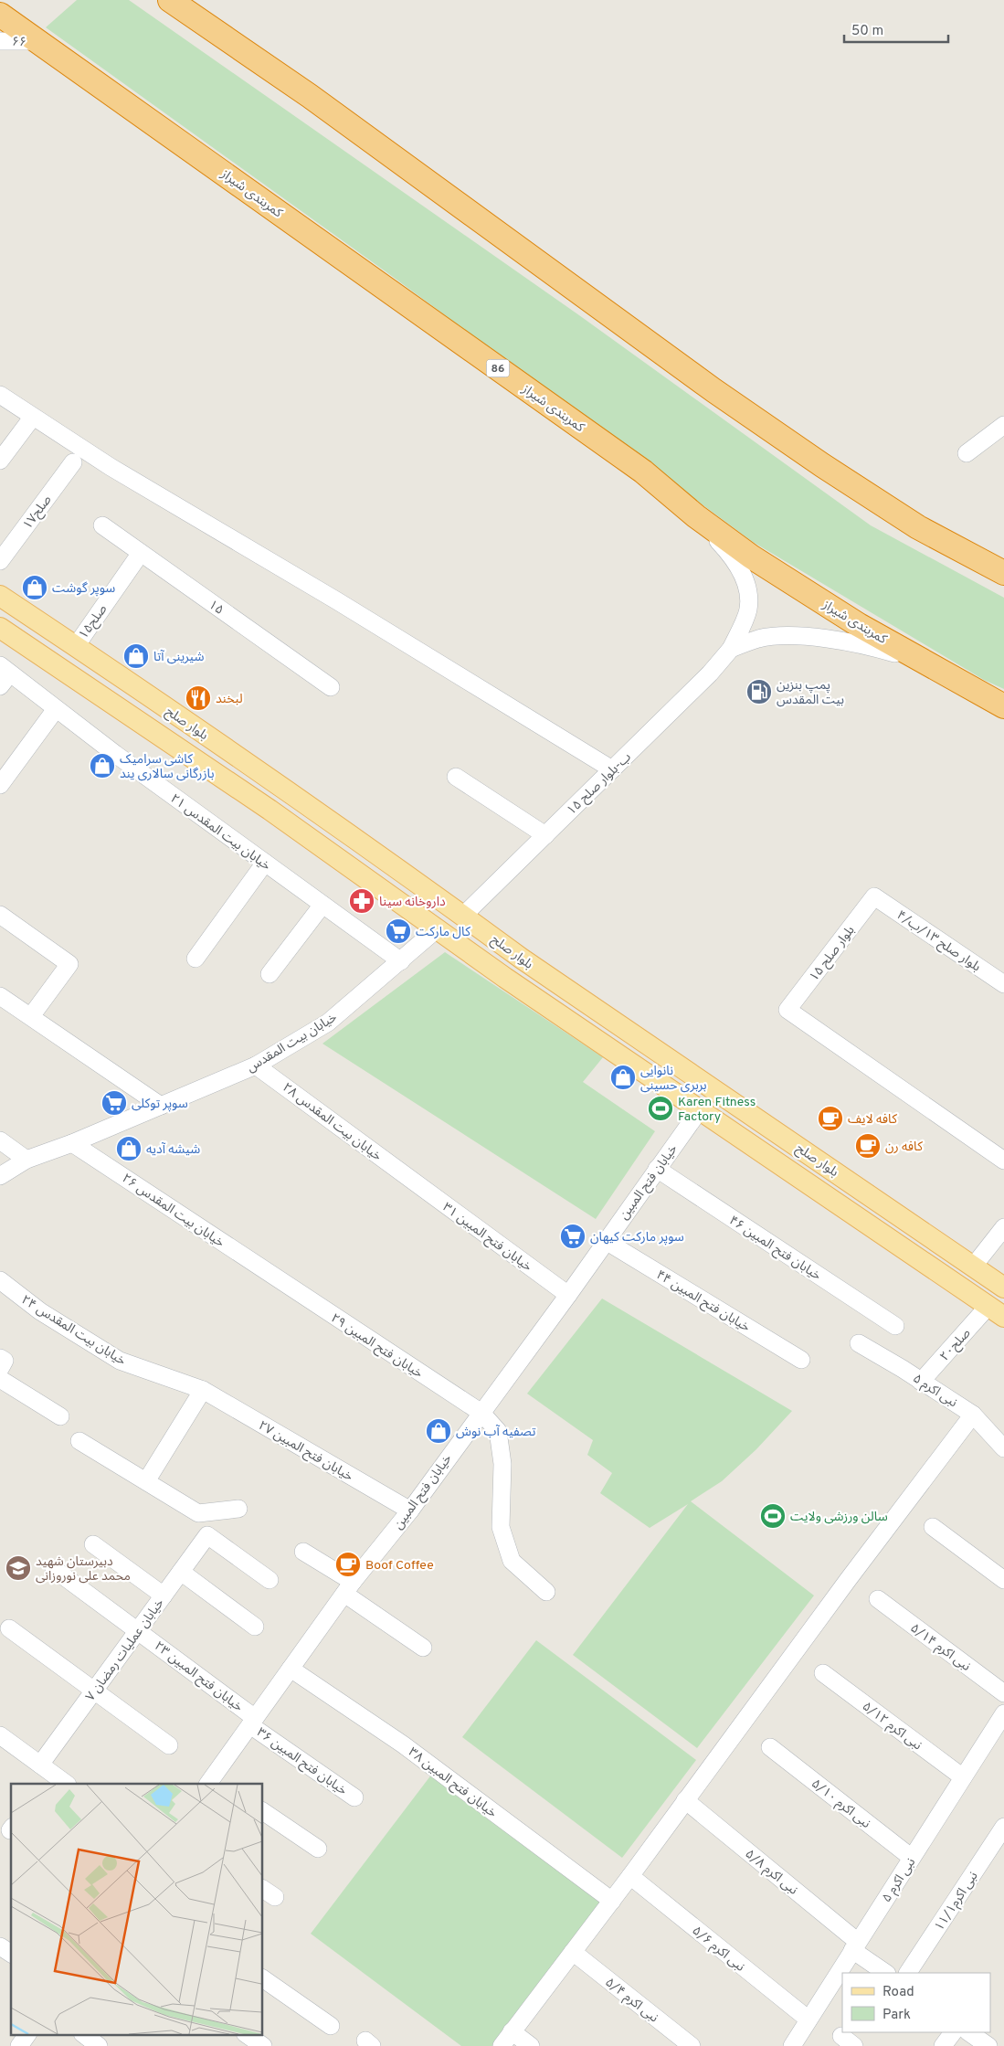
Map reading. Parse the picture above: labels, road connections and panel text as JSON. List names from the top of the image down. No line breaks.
{"streets":{"highway":["کمربندی شیراز","86"],"main road":["بلوار صلح"],"street":["۶۶","صلح۱۷","۱۵","صلح۱۵","۱۵ ب-بلوار صلح","خیابان بیت المقدس ۲۱","بلوار صلح ۱۳/ب/۴","بلوار صلح ۱۵","خیابان بیت المقدس","خیابان بیت المقدس ۲۸","خیابان فتح المبین","خیابان بیت المقدس ۲۶","خیابان فتح المبین ۳۱","خیابان فتح المبین ۴۶","خیابان فتح المبین ۴۴","خیابان بیت المقدس ۲۴","صلح۲۰","خیابان فتح المبین ۲۹","نبی اکرم ۵","خیابان فتح المبین ۲۷","نبی اکرم ۵/۱۴","خیابان عملیات رمضان ۷","خیابان فتح المبین ۲۳","نبی اکرم ۵/۱۲","خیابان فتح المبین ۳۶","خیابان فتح المبین ۳۸","نبی اکرم ۵/۱۰","نبی اکرم ۵/۸","نبی اکرم۱۱/۱","نبی اکرم ۵/۶","نبی اکرم ۵/۴"]},"crossings":[["۶۶","کمربندی شیراز"],["۱۵","صلح۱۵"],["صلح۱۵","بلوار صلح"],["بلوار صلح","۱۵ ب-بلوار صلح"],["بلوار صلح","خیابان بیت المقدس"],["بلوار صلح","خیابان فتح المبین"],["بلوار صلح","صلح۲۰"],["خیابان بیت المقدس ۲۱","خیابان بیت المقدس"],["بلوار صلح ۱۳/ب/۴","بلوار صلح ۱۵"],["خیابان بیت المقدس","خیابان بیت المقدس ۲۸"],["خیابان بیت المقدس","خیابان بیت المقدس ۲۶"],["خیابان بیت المقدس ۲۸","خیابان فتح المبین ۳۱"],["خیابان فتح المبین","خیابان فتح المبین ۳۱"],["خیابان فتح المبین","خیابان فتح المبین ۴۶"],["خیابان فتح المبین","خیابان فتح المبین ۴۴"],["خیابان فتح المبین","خیابان فتح المبین ۲۹"],["خیابان فتح المبین","خیابان فتح المبین ۲۷"],["خیابان فتح المبین","خیابان فتح المبین ۲۳"],["خیابان فتح المبین","خیابان فتح المبین ۳۶"],["خیابان فتح المبین","خیابان فتح المبین ۳۸"],["خیابان بیت المقدس ۲۶","خیابان فتح المبین ۲۹"],["خیابان بیت المقدس ۲۴","خیابان فتح المبین ۲۷"],["صلح۲۰","نبی اکرم ۵"],["نبی اکرم ۵","نبی اکرم ۵/۱۲"],["نبی اکرم ۵","نبی اکرم ۵/۱۰"],["نبی اکرم ۵","نبی اکرم ۵/۸"],["نبی اکرم ۵","نبی اکرم ۵/۶"],["خیابان عملیات رمضان ۷","خیابان فتح المبین ۲۳"],["خیابان فتح المبین ۲۳","خیابان فتح المبین ۳۶"]],"places":{"shop":["سوپر گوشت","شیرینی آتا","کاشی سرامیک بازرگانی سالاری یند","نانوایی بربری حسینی","شیشه آدیه","تصفیه آب نوش"],"fuel station":["پمپ بنزین بیت المقدس"],"restaurant":["لبخند"],"pharmacy":["داروخانه سینا"],"supermarket":["کال مارکت","سوپر توکلی","سوپر مارکت کیهان"],"sports":["Karen Fitness Factory","سالن ورزشی ولایت"],"cafe":["کافه لایف","کافه رن","Boof Coffee"],"school or university":["دبیرستان شهید محمد علی نوروزانی"]},"legend":["Road","Park"],"scale_bar":"50 m"}
